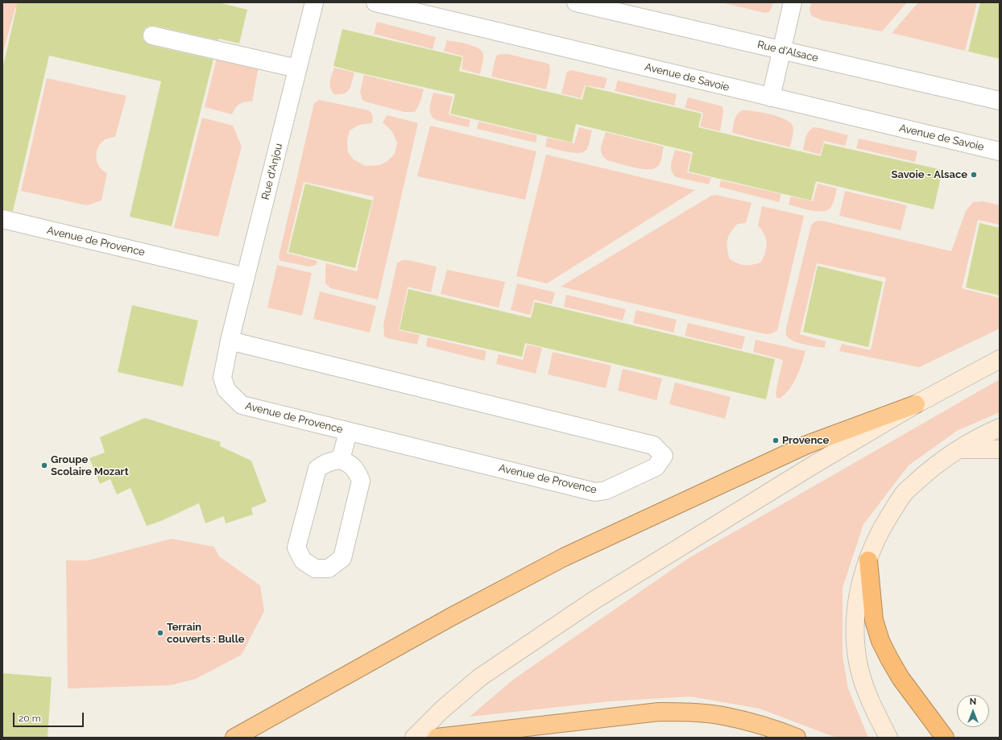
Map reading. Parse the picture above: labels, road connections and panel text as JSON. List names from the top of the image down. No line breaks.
{"streets":{"street":["Rue d'Alsace","Avenue de Savoie","Rue d'Anjou","Avenue de Provence"]},"crossings":[["Rue d'Anjou","Avenue de Provence"]],"places":["Savoie - Alsace","Provence","Groupe Scolaire Mozart","Terrain couverts : Bulle"],"scale_bar":"20 m","north":"top"}
